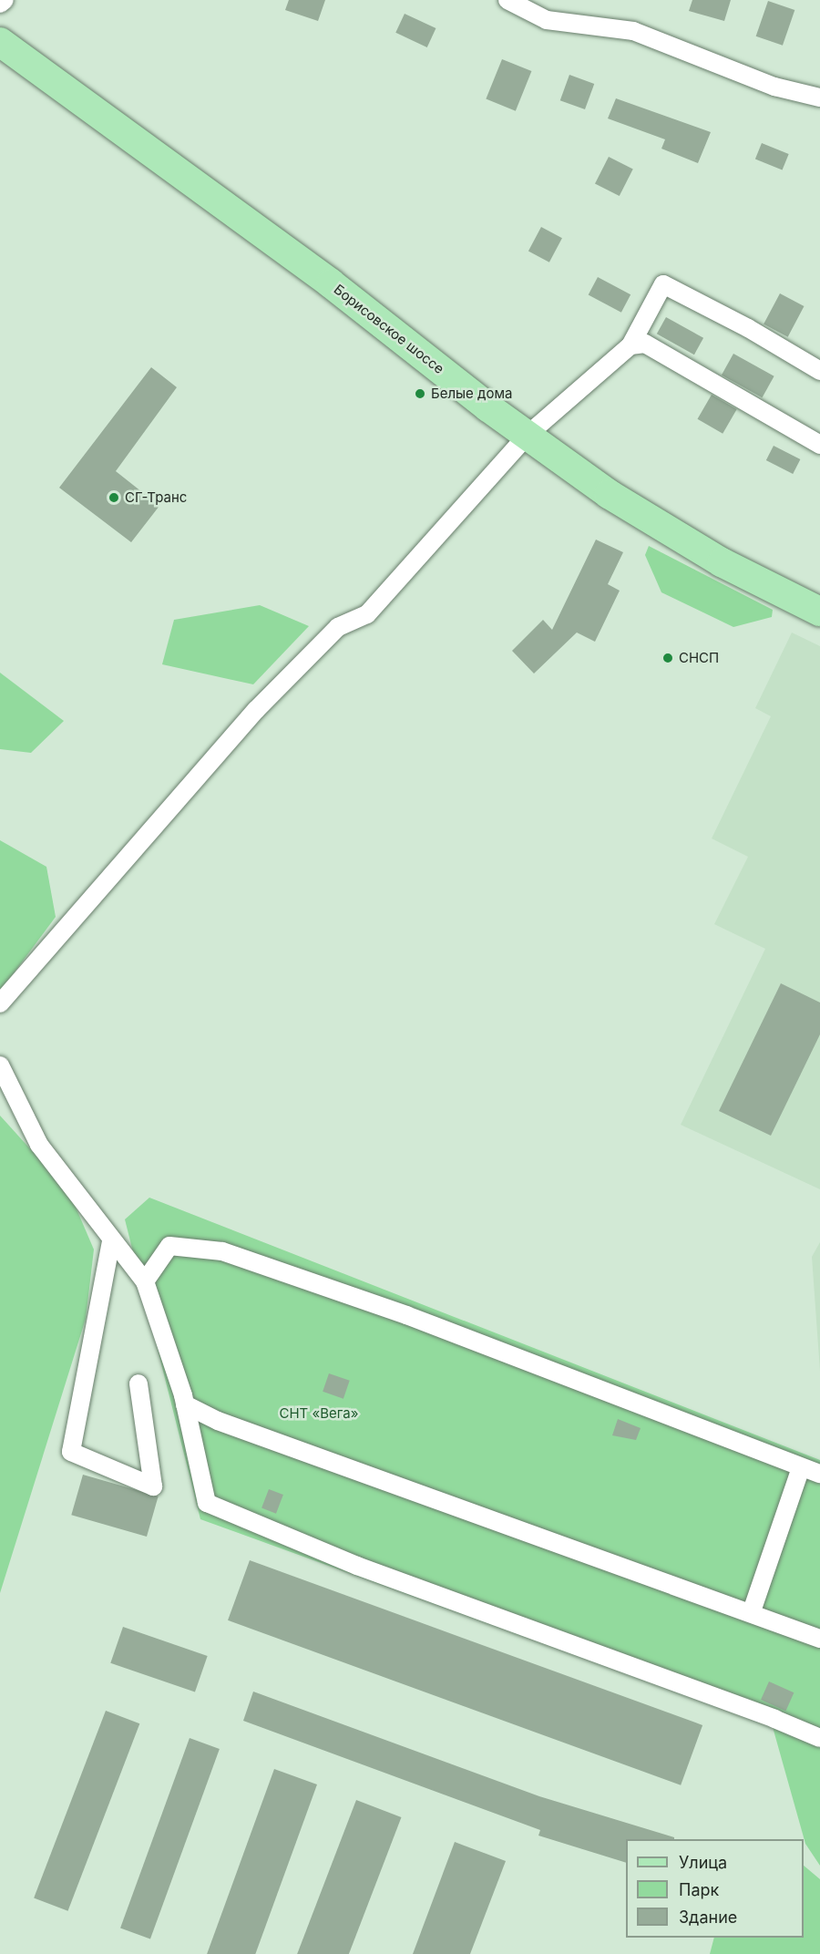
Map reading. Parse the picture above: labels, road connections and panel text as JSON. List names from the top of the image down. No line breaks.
{"streets":{"main road":["Борисовское шоссе"]},"parks":["СНТ «Вега»"],"places":["Белые дома","СГ-Транс","СНСП"],"legend":["Улица","Парк","Здание"]}
